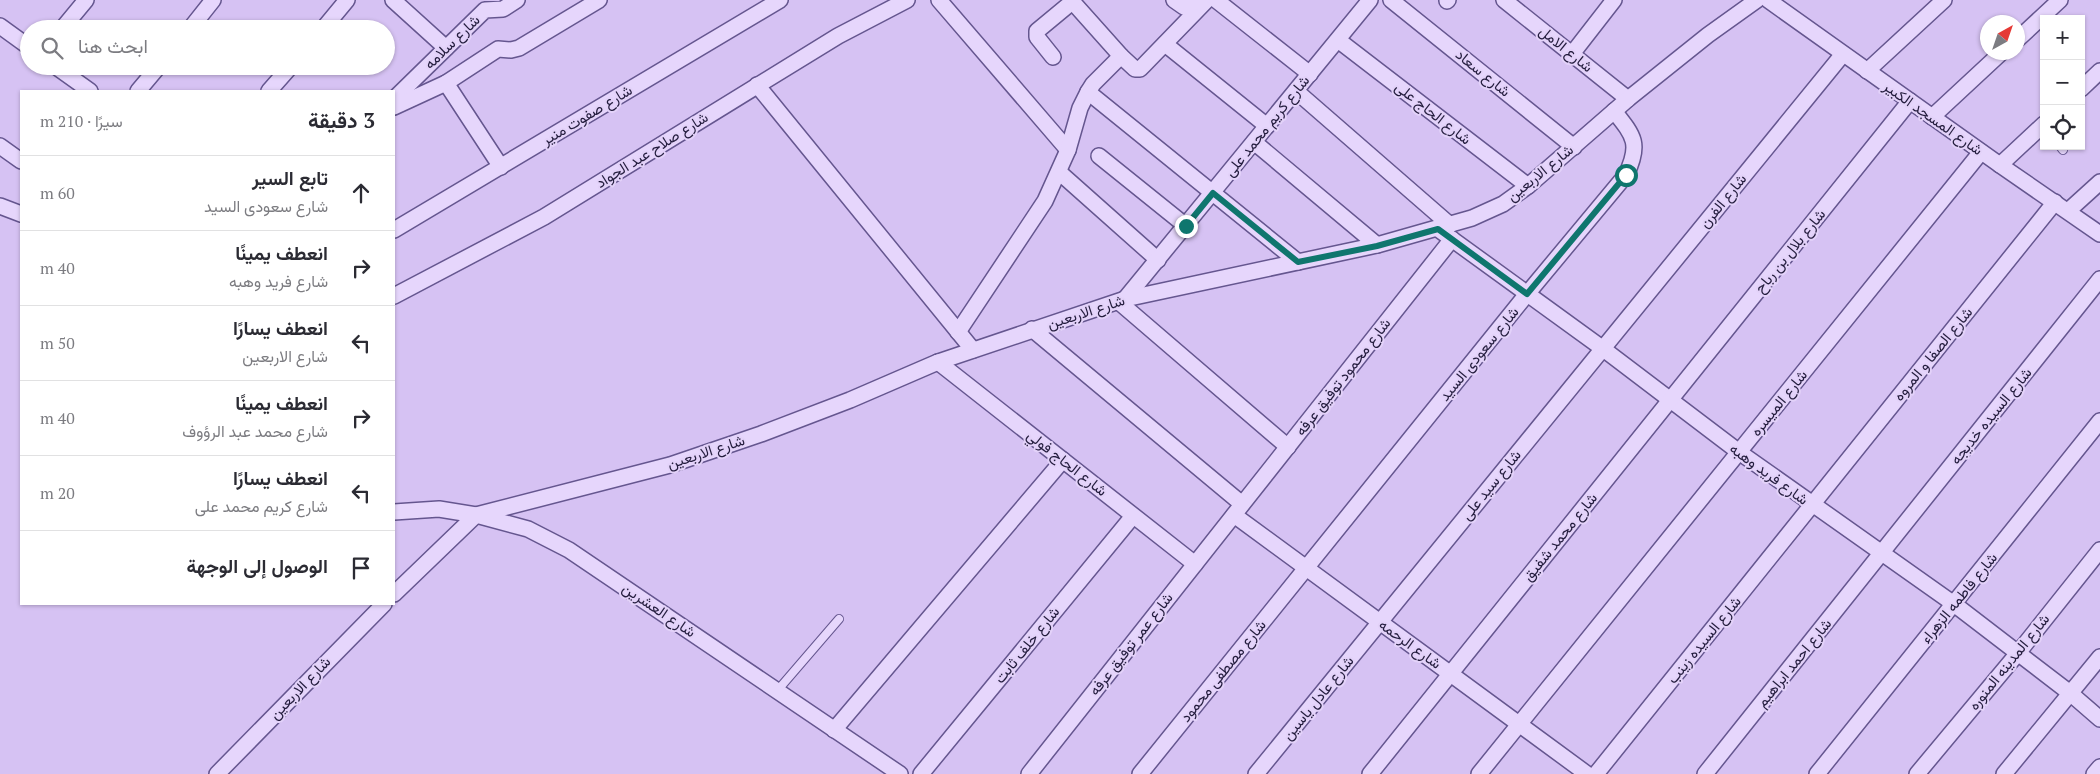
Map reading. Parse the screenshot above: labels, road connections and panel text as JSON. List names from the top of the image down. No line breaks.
{"streets":{"street":["شارع سلامه","شارع الامل","شارع سعاد","شارع الحاج على","شارع صفوت منير","شارع المسجد الكبير","شارع كريم محمد على","شارع صلاح عبد الجواد","شارع الاربعين","شارع الفرن","شارع بلال بن رباح","شارع سعودى السيد","شارع الصفا و المروه","شارع محمود توفيق عرفه","شارع الميسره","شارع السيده خديجه","شارع الحاج فولي","شارع فريد وهبه","شارع سيد على","شارع محمد شفيق","شارع فاطمه الزهراء","شارع العشرين","شارع السيده زينب","شارع عمر توفيق عرفه","شارع الرحمه","شارع خلف ثابت","شارع المدينه المنوره","شارع احمد ابراهيم","شارع مصطفى محمود","شارع عادل ياسين"]},"crossings":[["شارع الامل","شارع الاربعين"],["شارع سعاد","شارع الاربعين"],["شارع الحاج على","شارع كريم محمد على"],["شارع الحاج على","شارع الاربعين"],["شارع المسجد الكبير","شارع الفرن"],["شارع المسجد الكبير","شارع بلال بن رباح"],["شارع المسجد الكبير","شارع الصفا و المروه"],["شارع المسجد الكبير","شارع الميسره"],["شارع كريم محمد على","شارع الاربعين"],["شارع كريم محمد على","شارع فريد وهبه"],["شارع الاربعين","شارع سعودى السيد"],["شارع الاربعين","شارع محمود توفيق عرفه"],["شارع الاربعين","شارع الحاج فولي"],["شارع الاربعين","شارع فريد وهبه"],["شارع الاربعين","شارع العشرين"],["شارع الاربعين","شارع الرحمه"],["شارع الفرن","شارع فريد وهبه"],["شارع الفرن","شارع سيد على"],["شارع بلال بن رباح","شارع فريد وهبه"],["شارع بلال بن رباح","شارع محمد شفيق"],["شارع سعودى السيد","شارع فريد وهبه"],["شارع سعودى السيد","شارع الرحمه"],["شارع سعودى السيد","شارع مصطفى محمود"],["شارع الصفا و المروه","شارع فريد وهبه"],["شارع الصفا و المروه","شارع السيده زينب"],["شارع محمود توفيق عرفه","شارع فريد وهبه"],["شارع محمود توفيق عرفه","شارع عمر توفيق عرفه"],["شارع محمود توفيق عرفه","شارع الرحمه"],["شارع الميسره","شارع فريد وهبه"],["شارع الميسره","شارع الرحمه"],["شارع السيده خديجه","شارع فريد وهبه"],["شارع السيده خديجه","شارع احمد ابراهيم"],["شارع الحاج فولي","شارع عمر توفيق عرفه"],["شارع الحاج فولي","شارع خلف ثابت"],["شارع فريد وهبه","شارع سيد على"],["شارع فريد وهبه","شارع محمد شفيق"],["شارع فريد وهبه","شارع فاطمه الزهراء"],["شارع فريد وهبه","شارع السيده زينب"],["شارع فريد وهبه","شارع المدينه المنوره"],["شارع فريد وهبه","شارع احمد ابراهيم"],["شارع سيد على","شارع الرحمه"],["شارع سيد على","شارع عادل ياسين"],["شارع محمد شفيق","شارع الرحمه"],["شارع عمر توفيق عرفه","شارع الرحمه"],["شارع الرحمه","شارع مصطفى محمود"],["شارع الرحمه","شارع عادل ياسين"]],"north":"top right","page":{"map_buttons":["+","−"],"search":"ابحث هنا","heading":["3 دقيقة","سيرًا · 210 m"],"list":[["تابع السير","شارع سعودى السيد","60 m"],["انعطف يمينًا","شارع فريد وهبه","40 m"],["انعطف يسارًا","شارع الاربعين","50 m"],["انعطف يمينًا","شارع محمد عبد الرؤوف","40 m"],["انعطف يسارًا","شارع كريم محمد على","20 m"],"الوصول إلى الوجهة"]}}
